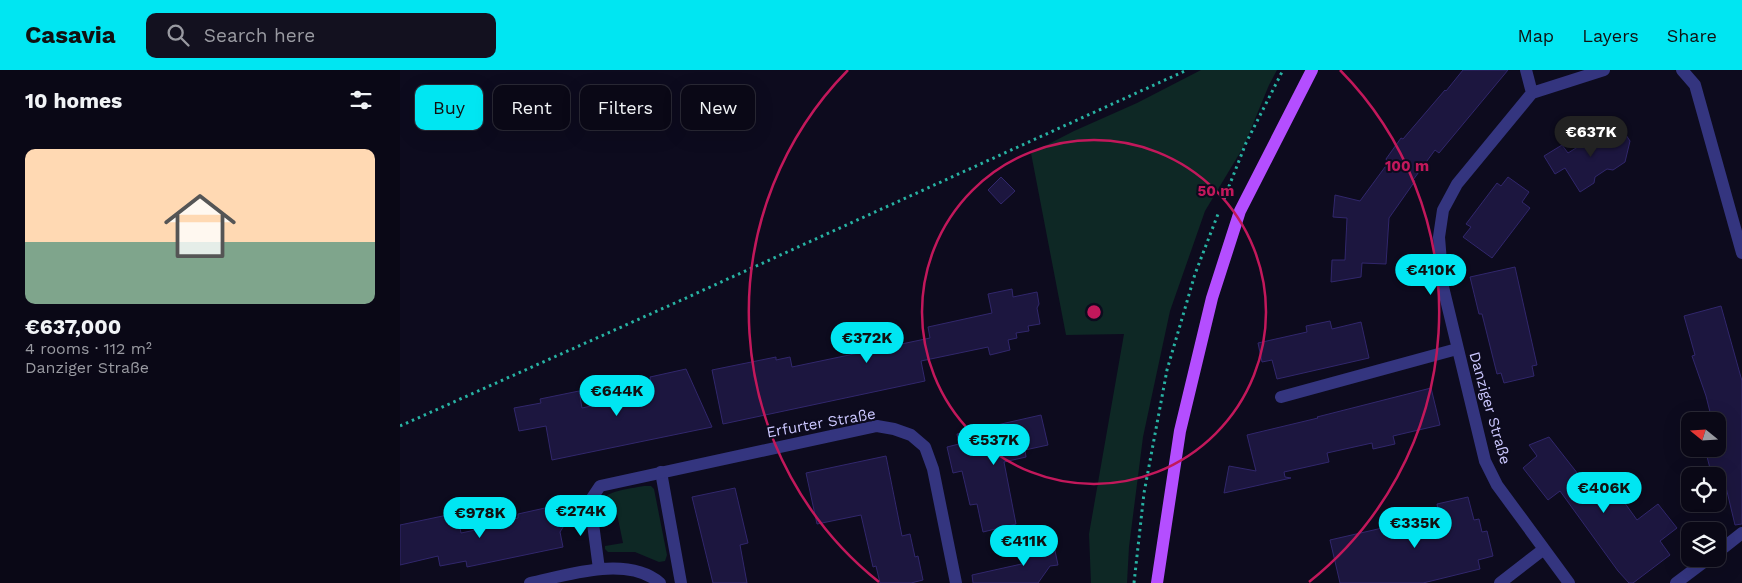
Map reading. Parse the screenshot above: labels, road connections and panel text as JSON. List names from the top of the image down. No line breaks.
{"streets":{"street":["Danziger Straße","Erfurter Straße"]},"north":"left","page":{"header":"Casavia","search":"Search here","nav":["Map","Layers","Share"],"heading":"10 homes","chip":["Buy","Rent","Filters","New"],"price":["€637K","€410K","€372K","€644K","€537K","€406K","€274K","€978K","€335K","€411K"],"list":[{"name":"€637,000","note":"4 rooms · 112 m² · Danziger Straße"}]},"rings":["100 m","50 m"]}
